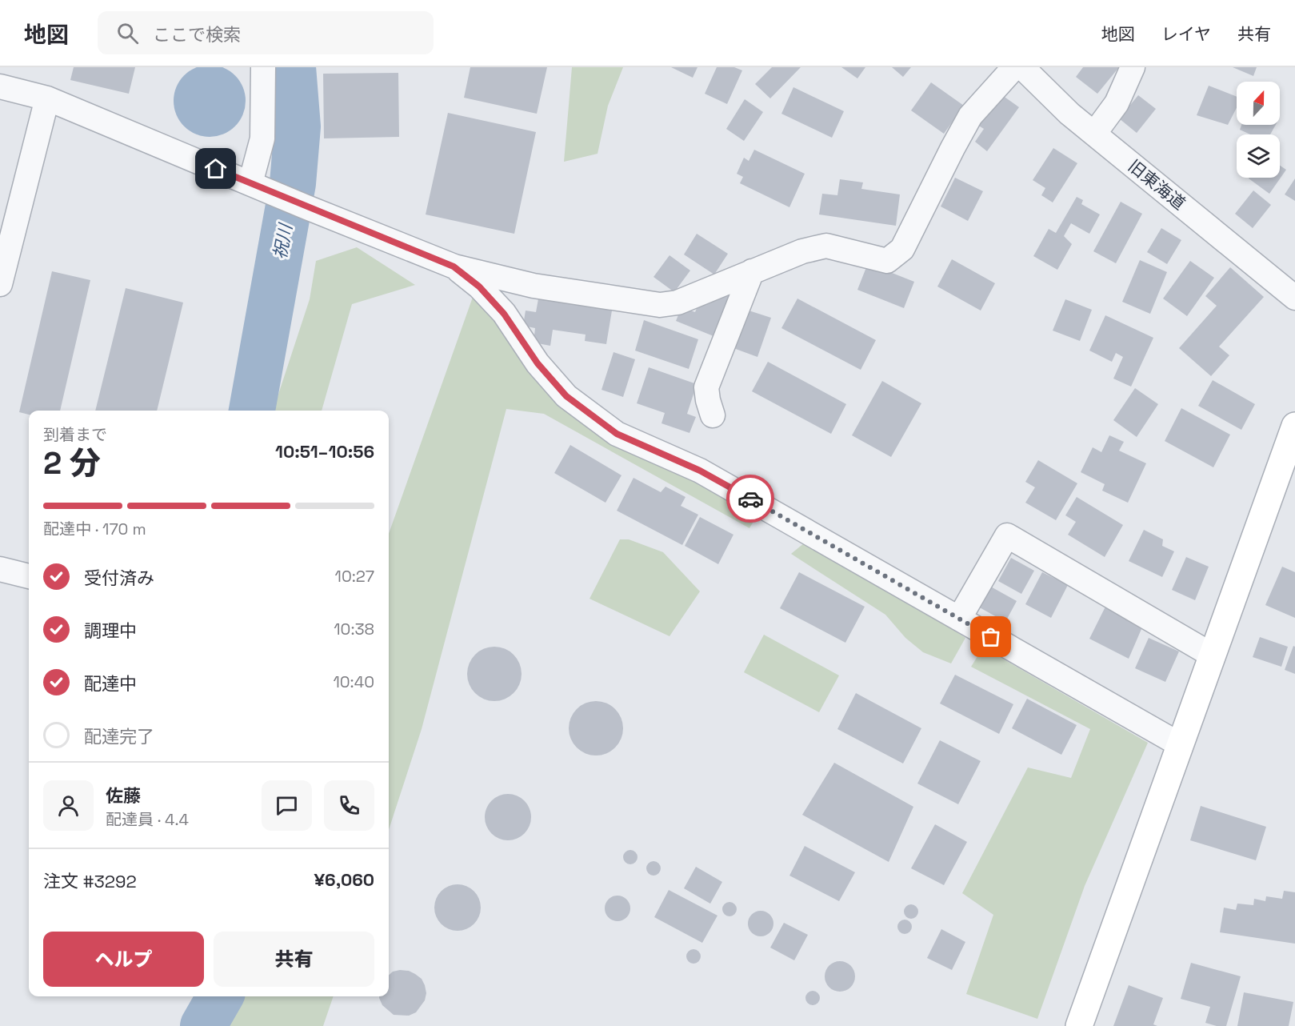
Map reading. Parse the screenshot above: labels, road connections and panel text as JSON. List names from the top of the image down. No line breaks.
{"streets":{"street":["旧東海道"]},"water":["祝川"],"north":"top","page":{"header":"地図","search":"ここで検索","nav":["地図","レイヤ","共有"],"heading":["2 分","到着まで","10:51–10:56"],"panel":["佐藤","配達員 · 4.4","注文 #3292","¥6,060"],"bar":"配達中 · 170 m","list":[["受付済み","10:27"],["調理中","10:38"],["配達中","10:40"],"配達完了"],"buttons":["ヘルプ","共有"]}}
